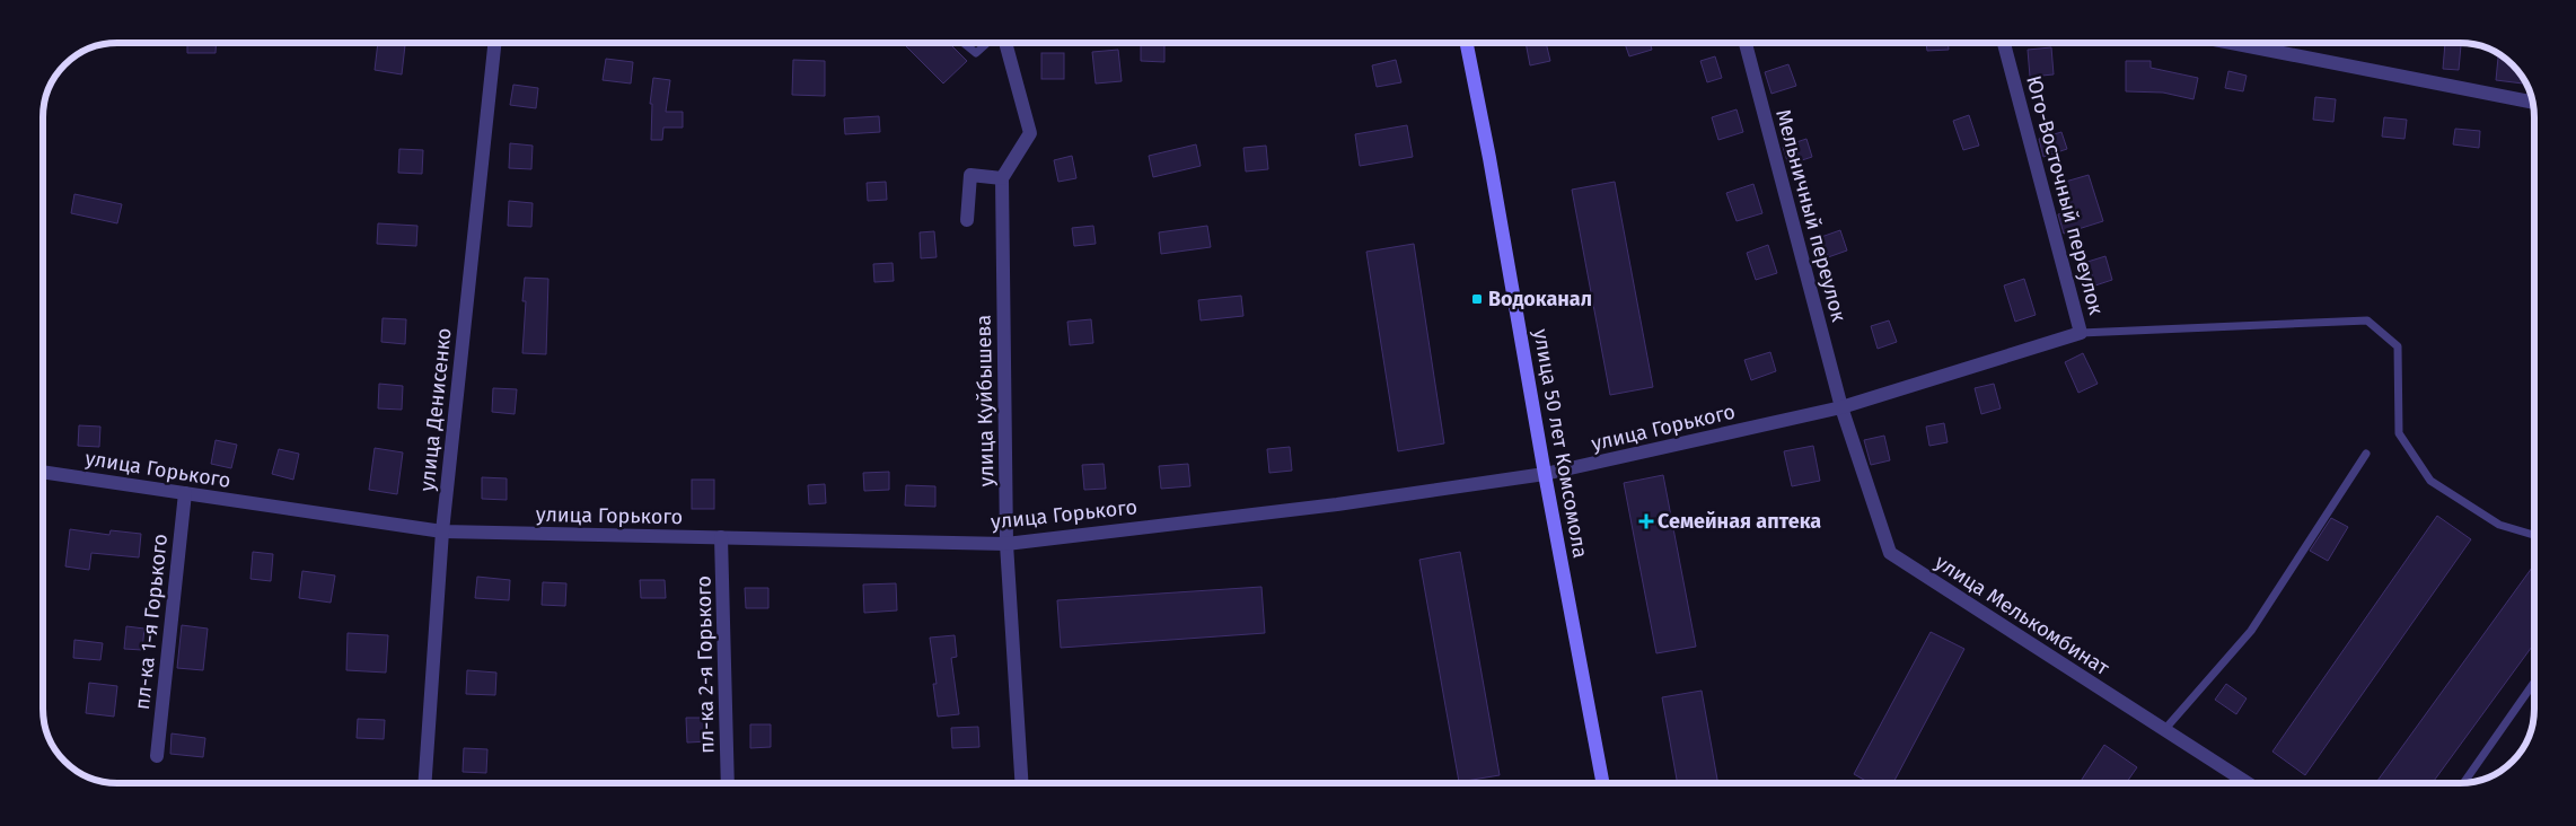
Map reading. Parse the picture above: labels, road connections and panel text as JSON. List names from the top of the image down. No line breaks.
{"streets":{"street":["Юго-Восточный переулок","Мельничный переулок","улица Куйбышева","улица Денисенко","улица Горького","улица 50 лет Комсомола","улица Мелькомбинат","пл-ка 1-я Горького","пл-ка 2-я Горького"]},"crossings":[["Юго-Восточный переулок","улица Горького"],["Мельничный переулок","улица Горького"],["Мельничный переулок","улица Мелькомбинат"],["улица Куйбышева","улица Горького"],["улица Денисенко","улица Горького"],["улица Горького","улица 50 лет Комсомола"],["улица Горького","улица Мелькомбинат"],["улица Горького","пл-ка 1-я Горького"],["улица Горького","пл-ка 2-я Горького"]],"places":{"transit":["Водоканал"],"health":["Семейная аптека"]}}
